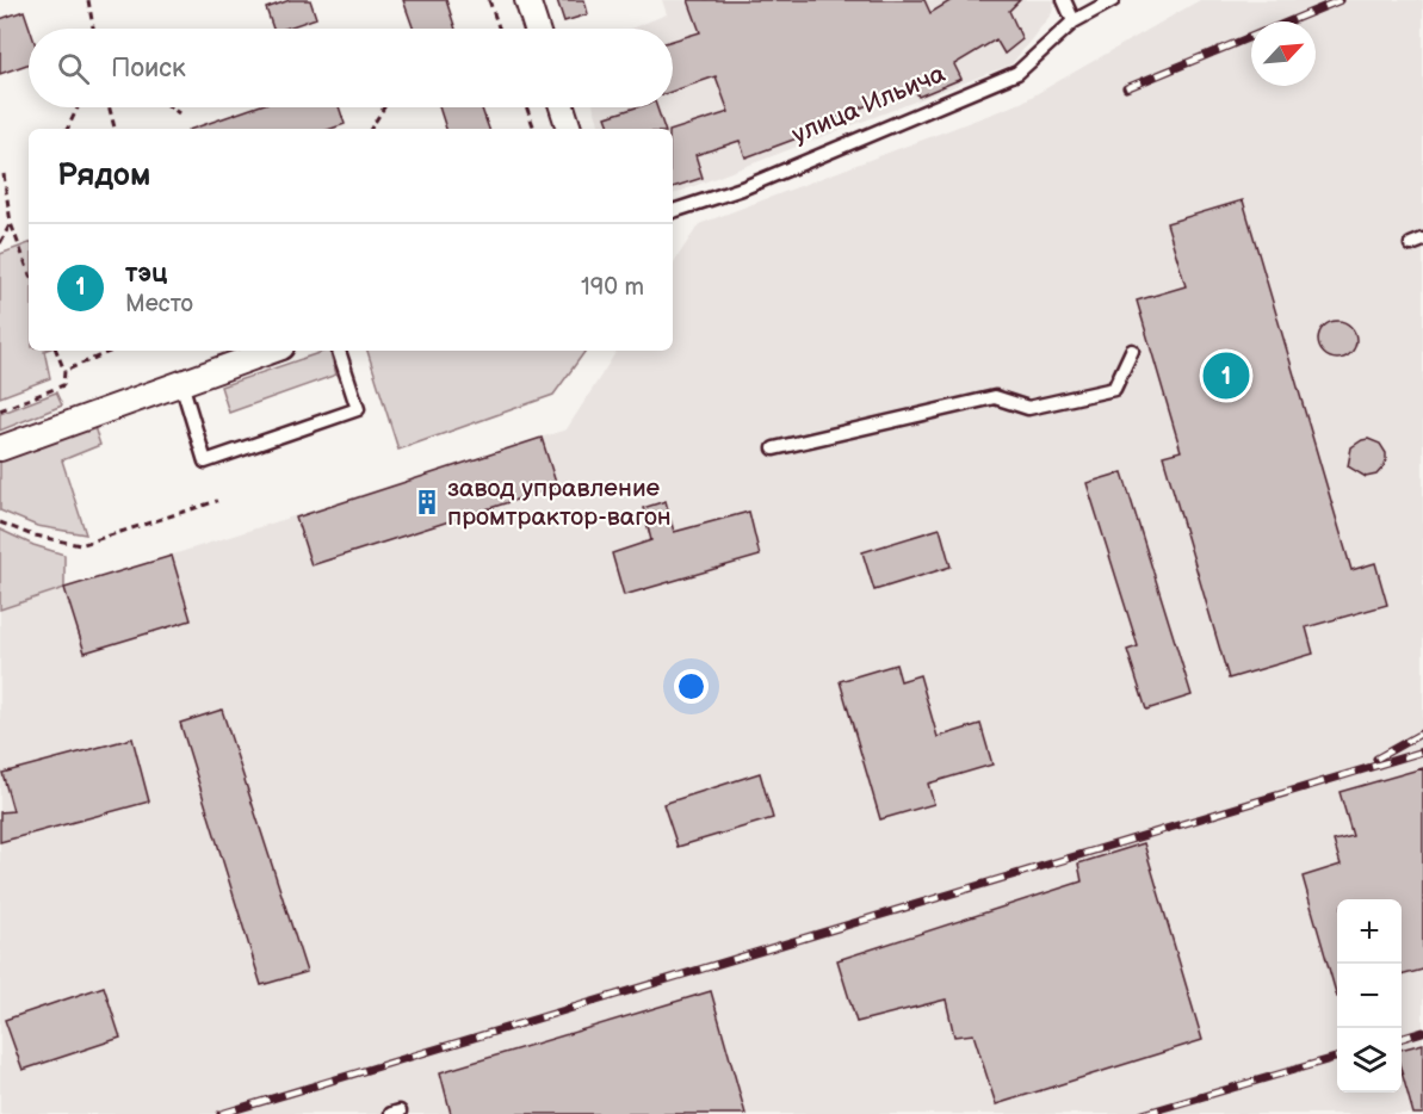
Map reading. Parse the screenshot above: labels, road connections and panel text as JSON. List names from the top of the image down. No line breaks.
{"streets":{"lane":["улица Ильича"]},"places":{"building":["завод управление промтрактор-вагон"]},"north":"top right","page":{"search":"Поиск","heading":"Рядом","list":[{"mark":"1","name":"тэц","note":"Место","value":"190 m"}],"pins":"1","map_buttons":["+","−"]}}
